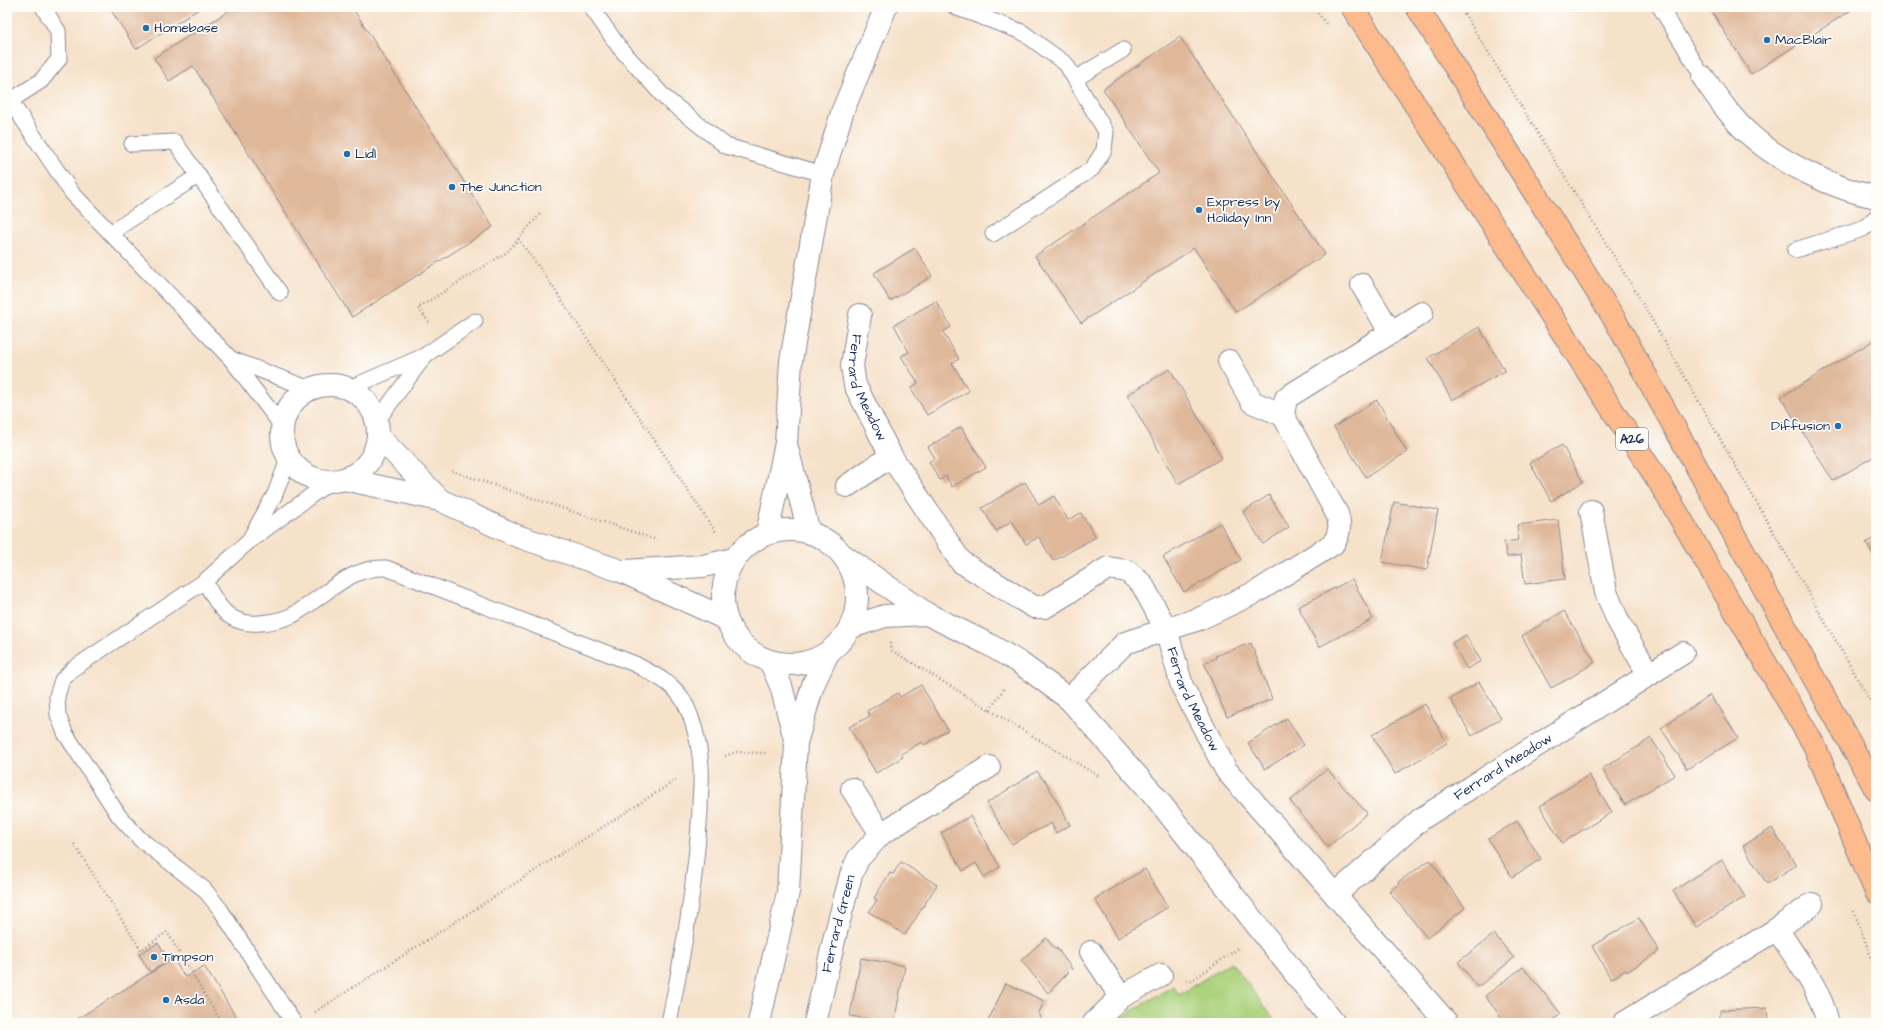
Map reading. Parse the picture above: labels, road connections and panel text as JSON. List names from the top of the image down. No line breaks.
{"streets":{"highway":["A26"],"street":["Ferrard Meadow","Ferrard Green"]},"places":["Homebase","MacBlair","Lidl","The Junction","Express by Holiday Inn","Diffusion","Timpson","Asda"]}
